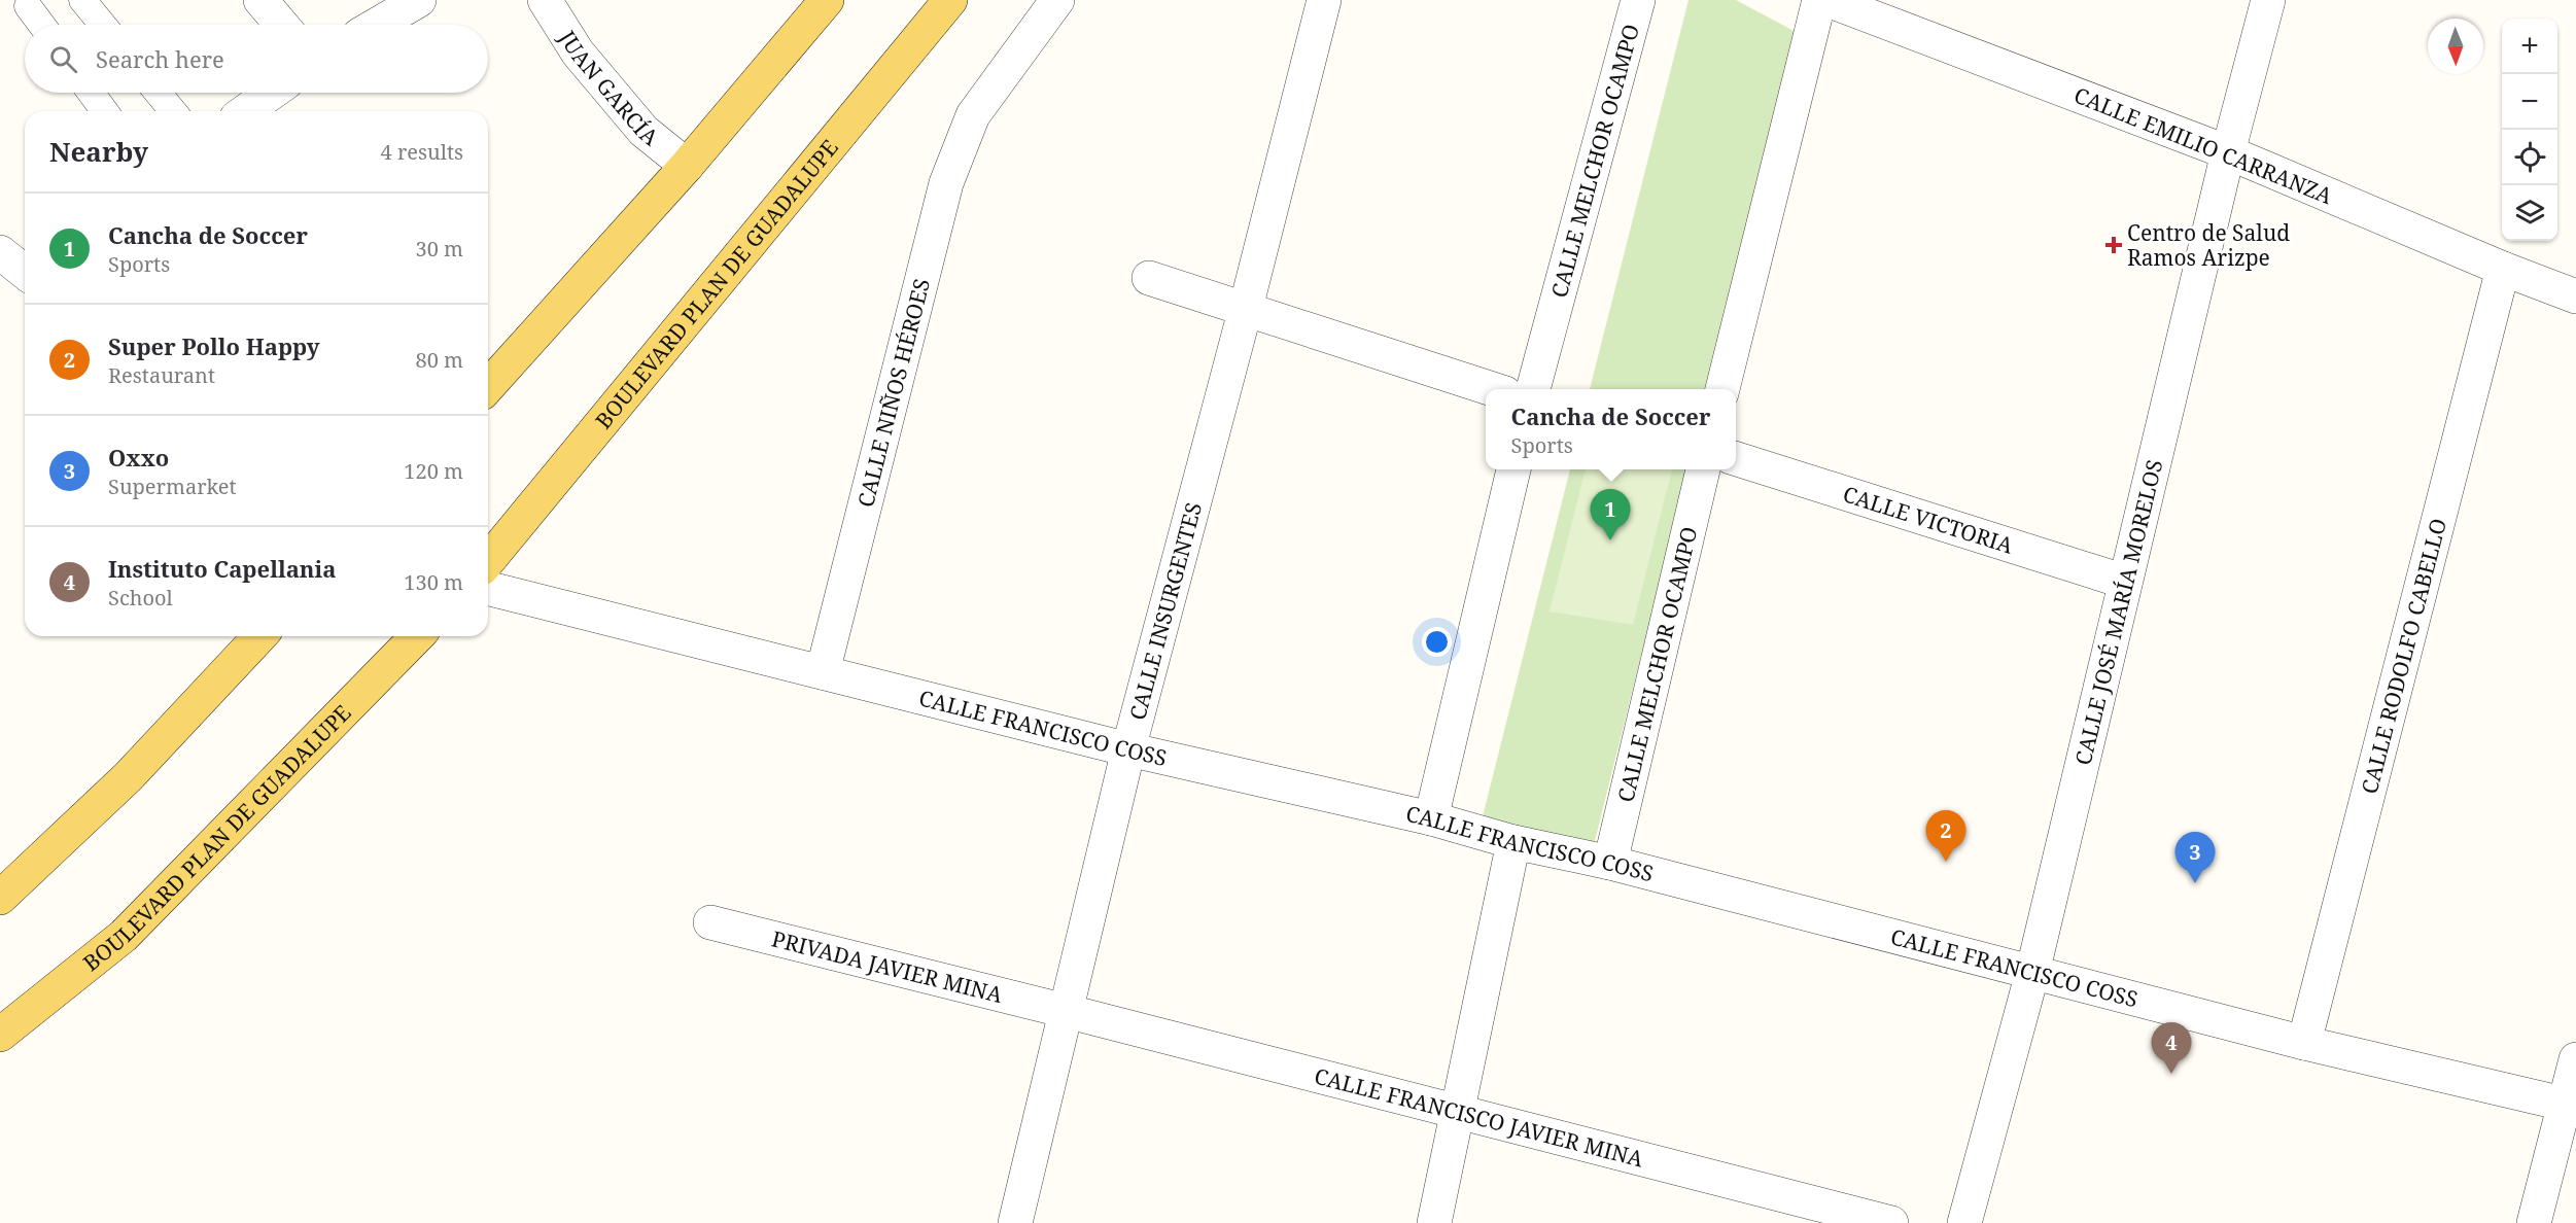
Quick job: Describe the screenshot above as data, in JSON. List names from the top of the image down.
{
  "streets": {
    "main road": ["BOULEVARD PLAN DE GUADALUPE"],
    "street": [
      "JUAN GARCÍA",
      "CALLE EMILIO CARRANZA",
      "CALLE MELCHOR OCAMPO",
      "CALLE NIÑOS HÉROES",
      "CALLE VICTORIA",
      "CALLE INSURGENTES",
      "CALLE JOSÉ MARÍA MORELOS",
      "CALLE RODOLFO CABELLO",
      "CALLE FRANCISCO COSS",
      "PRIVADA JAVIER MINA",
      "CALLE FRANCISCO JAVIER MINA"
    ]
  },
  "crossings": [
    ["CALLE EMILIO CARRANZA", "CALLE JOSÉ MARÍA MORELOS"],
    ["CALLE EMILIO CARRANZA", "CALLE RODOLFO CABELLO"],
    ["CALLE MELCHOR OCAMPO", "CALLE FRANCISCO COSS"],
    ["CALLE NIÑOS HÉROES", "CALLE FRANCISCO COSS"],
    ["CALLE VICTORIA", "CALLE JOSÉ MARÍA MORELOS"],
    ["CALLE INSURGENTES", "CALLE FRANCISCO COSS"],
    ["CALLE INSURGENTES", "PRIVADA JAVIER MINA"],
    ["CALLE INSURGENTES", "CALLE FRANCISCO JAVIER MINA"],
    ["CALLE JOSÉ MARÍA MORELOS", "CALLE FRANCISCO COSS"],
    ["CALLE RODOLFO CABELLO", "CALLE FRANCISCO COSS"],
    ["PRIVADA JAVIER MINA", "CALLE FRANCISCO JAVIER MINA"]
  ],
  "places": {
    "health": ["Centro de Salud Ramos Arizpe"]
  },
  "north": "bottom",
  "page": {
    "map_buttons": ["+", "−"],
    "search": "Search here",
    "heading": ["Nearby", "4 results"],
    "list": [
      {
        "mark": "1",
        "name": "Cancha de Soccer",
        "note": "Sports",
        "value": "30 m"
      },
      {
        "mark": "2",
        "name": "Super Pollo Happy",
        "note": "Restaurant",
        "value": "80 m"
      },
      {
        "mark": "3",
        "name": "Oxxo",
        "note": "Supermarket",
        "value": "120 m"
      },
      {
        "mark": "4",
        "name": "Instituto Capellania",
        "note": "School",
        "value": "130 m"
      }
    ],
    "popup": ["Cancha de Soccer", "Sports"],
    "pins": [
      "1",
      "2",
      "3",
      "4"
    ]
  }
}
